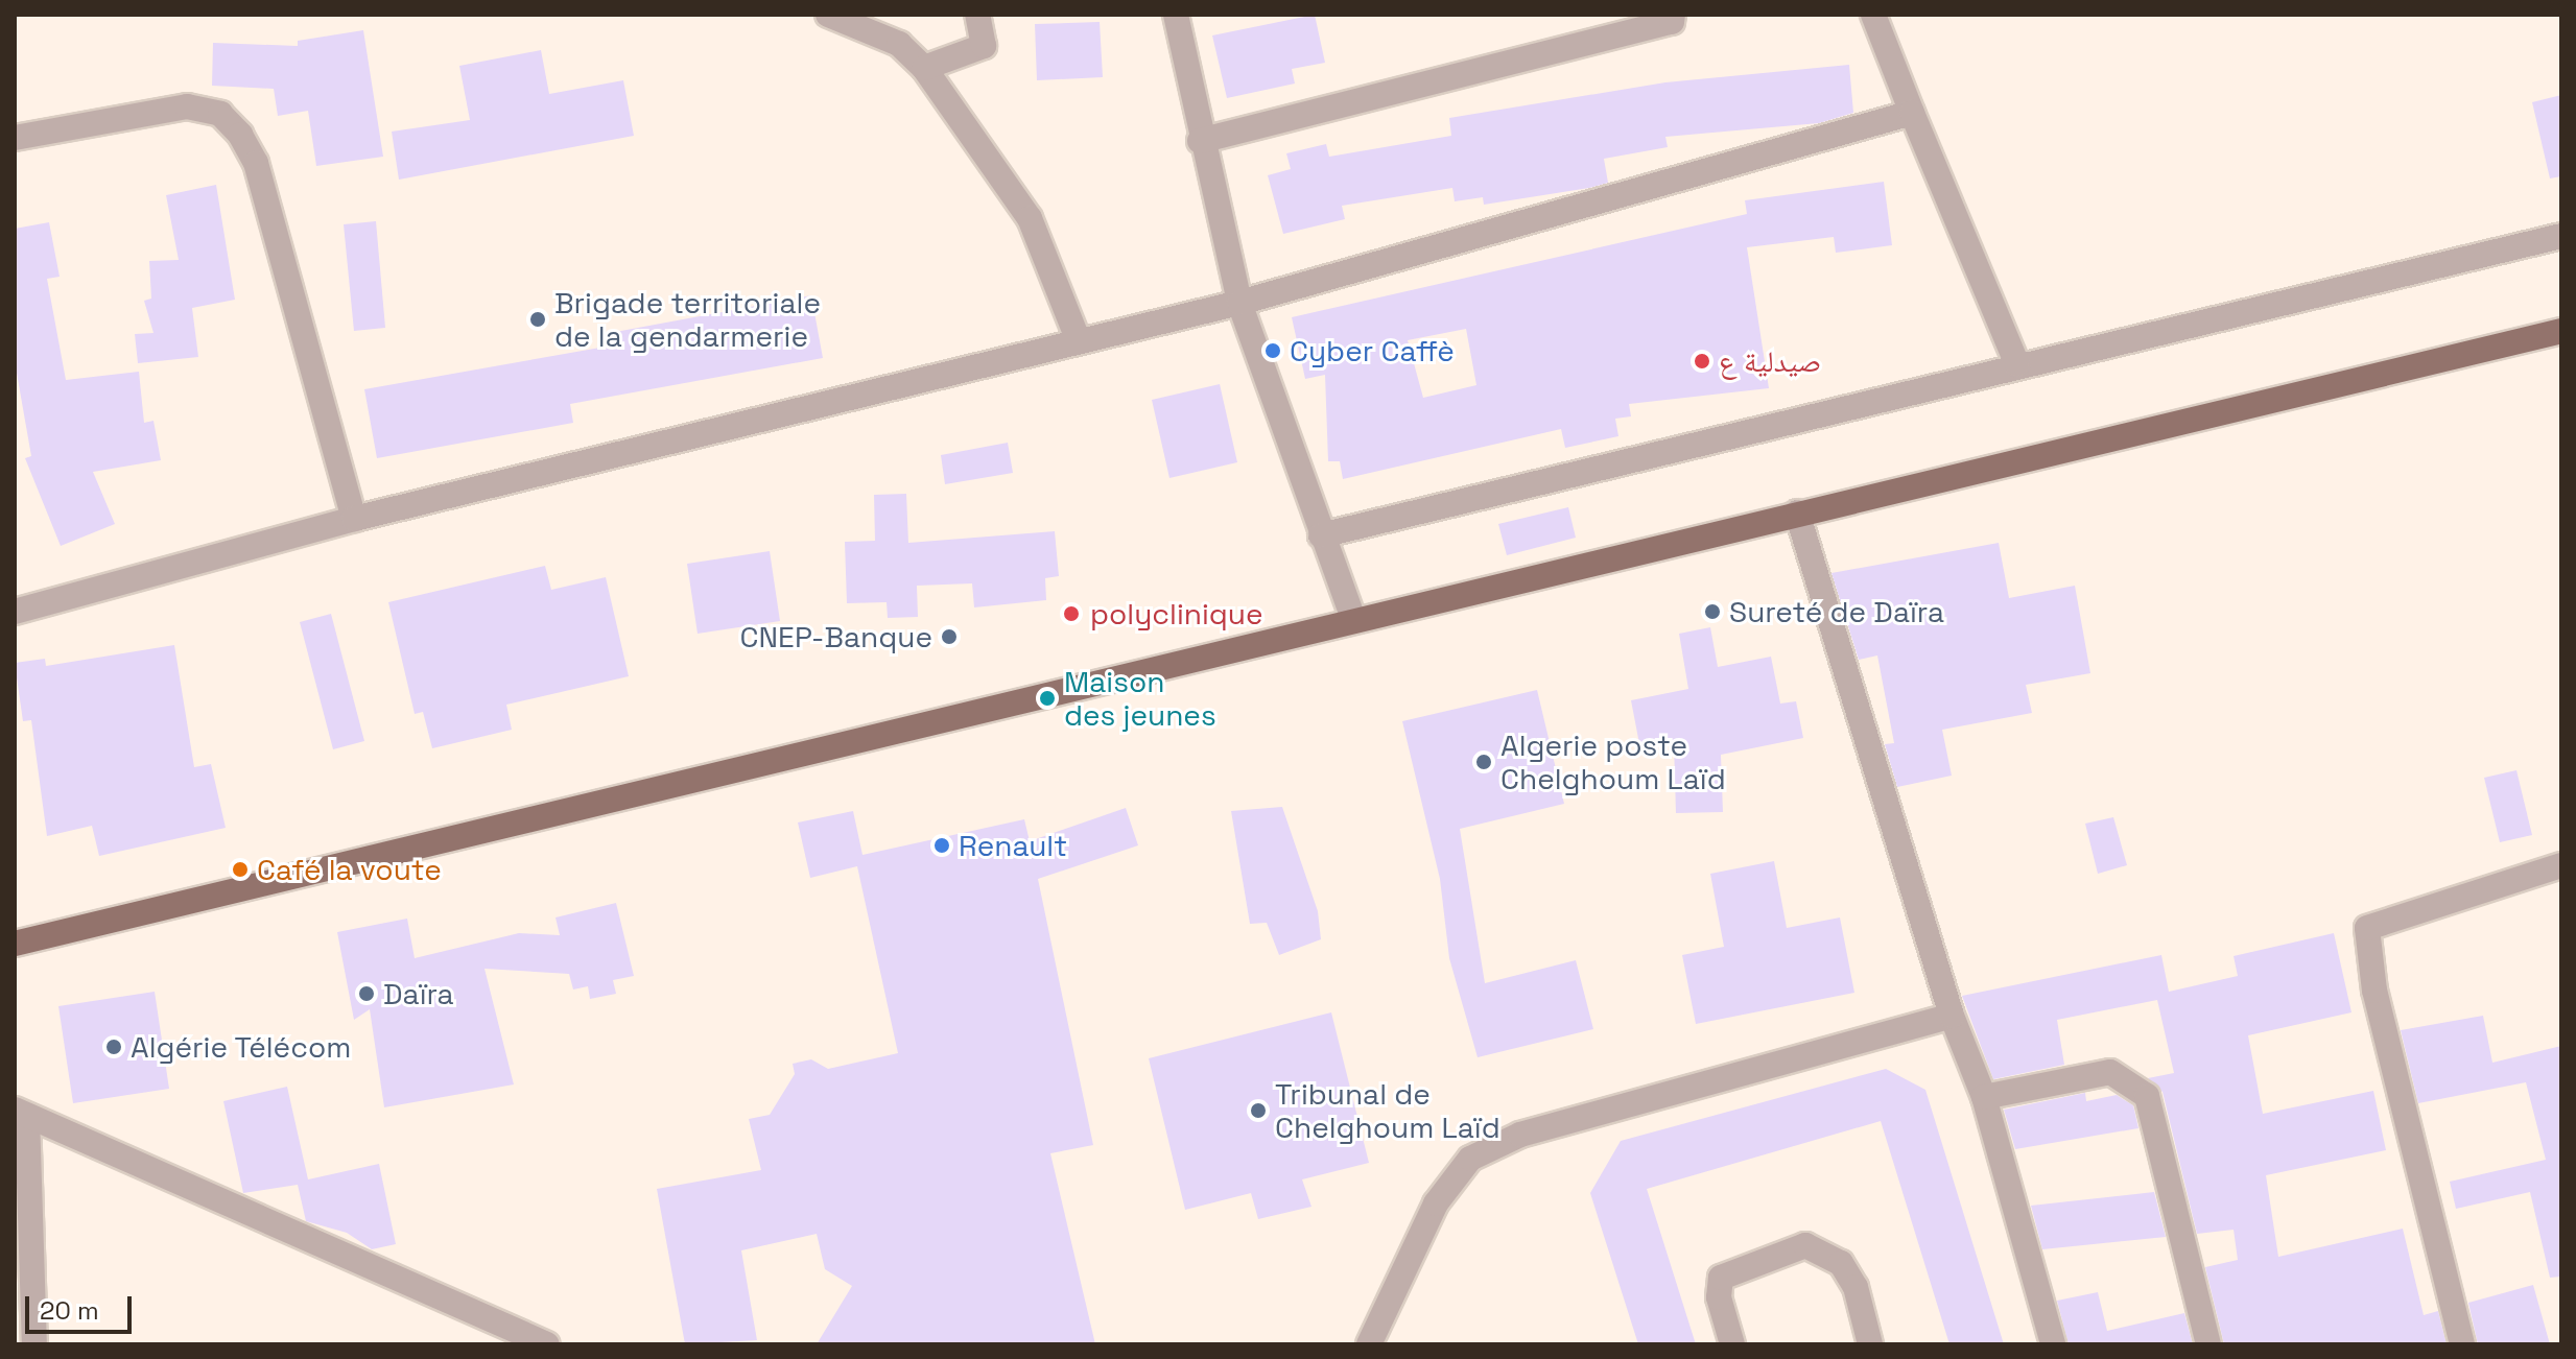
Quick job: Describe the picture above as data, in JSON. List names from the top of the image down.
{
  "places": [
    "Brigade territoriale de la gendarmerie",
    "Cyber Caffè",
    "صيدلية ع",
    "Sureté de Daïra",
    "polyclinique",
    "CNEP-Banque",
    "Maison des jeunes",
    "Algerie poste Chelghoum Laïd",
    "Renault",
    "Café la voute",
    "Daïra",
    "Algérie Télécom",
    "Tribunal de Chelghoum Laïd"
  ],
  "scale_bar": "20 m"
}
